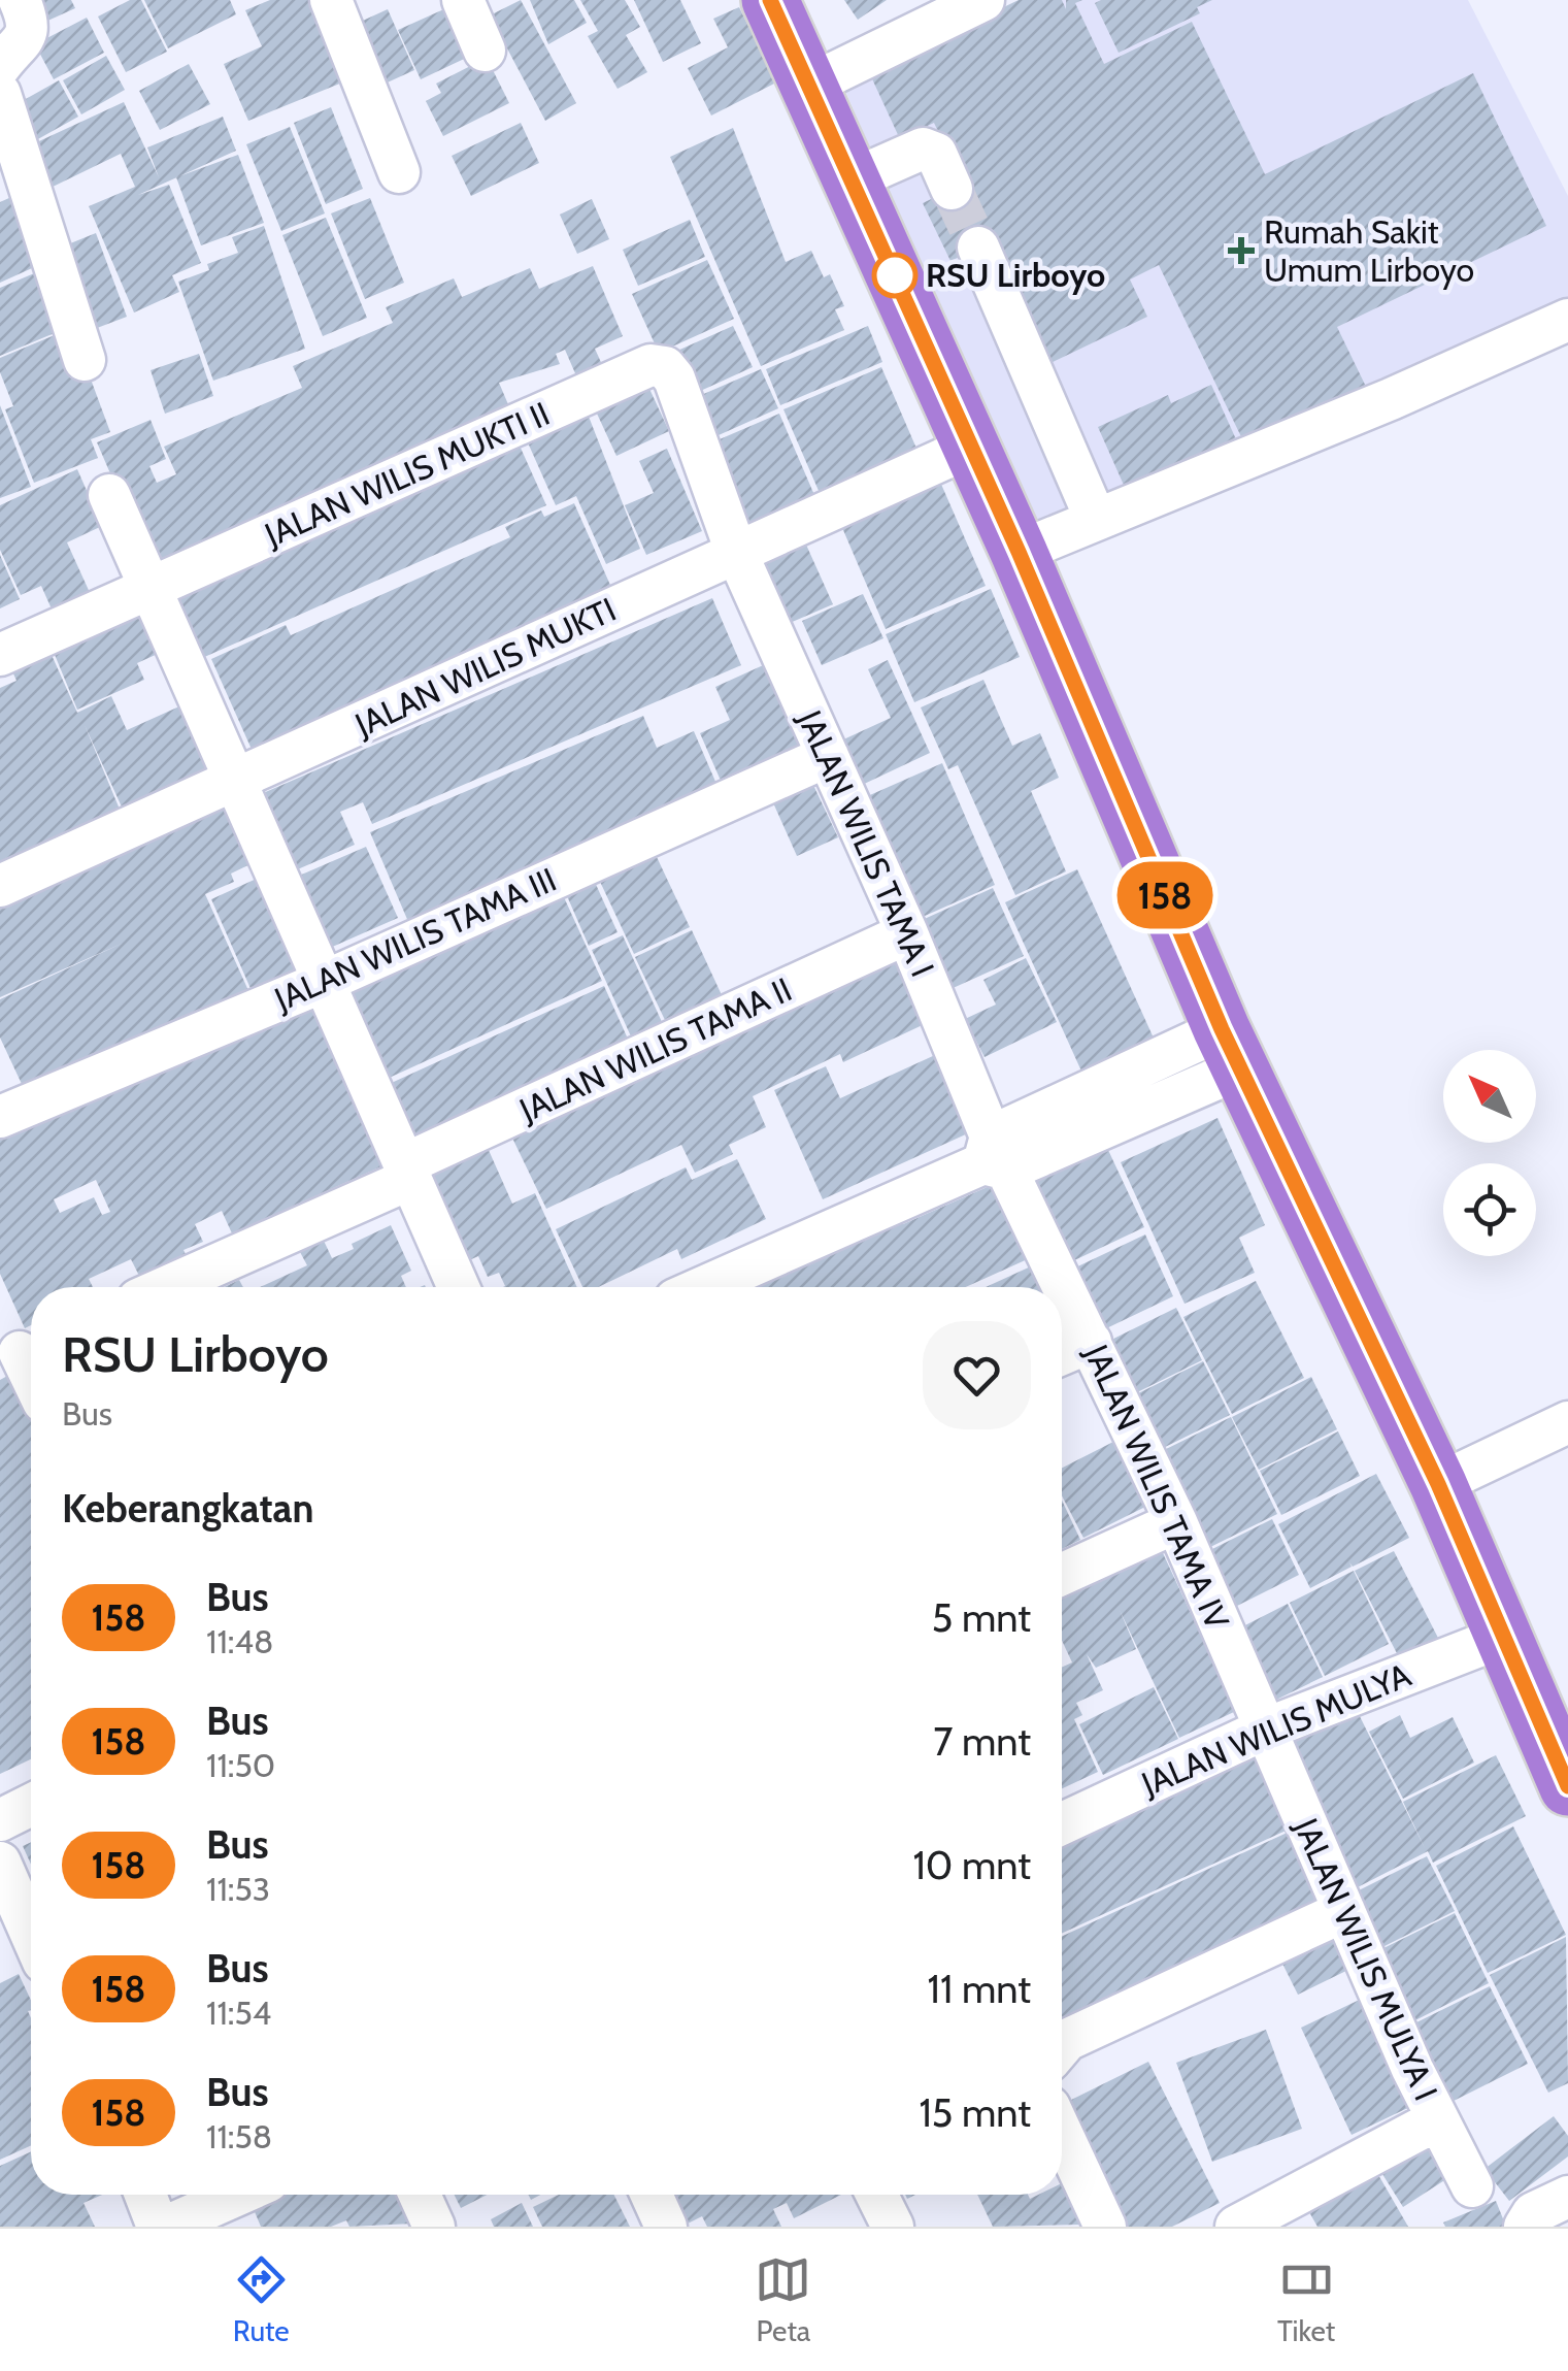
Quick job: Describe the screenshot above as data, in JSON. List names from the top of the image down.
{
  "streets": {
    "street": [
      "JALAN WILIS MUKTI II",
      "JALAN WILIS MUKTI",
      "JALAN WILIS TAMA I",
      "JALAN WILIS TAMA III",
      "JALAN WILIS TAMA II",
      "JALAN WILIS TAMA IV",
      "JALAN WILIS MULYA",
      "JALAN WILIS MULYA I"
    ]
  },
  "crossings": [
    ["JALAN WILIS MUKTI II", "JALAN WILIS TAMA I"],
    ["JALAN WILIS MUKTI", "JALAN WILIS TAMA I"],
    ["JALAN WILIS TAMA I", "JALAN WILIS TAMA III"],
    ["JALAN WILIS TAMA I", "JALAN WILIS TAMA II"],
    ["JALAN WILIS TAMA I", "JALAN WILIS TAMA IV"],
    ["JALAN WILIS TAMA IV", "JALAN WILIS MULYA"],
    ["JALAN WILIS TAMA IV", "JALAN WILIS MULYA I"],
    ["JALAN WILIS MULYA", "JALAN WILIS MULYA I"]
  ],
  "places": {
    "health": ["Rumah Sakit Umum Lirboyo"],
    "other": ["RSU Lirboyo"]
  },
  "lines": ["bus line 158"],
  "north": "top left",
  "page": {
    "on_map": "158",
    "heading": [
      ["RSU Lirboyo", "Bus"],
      "Keberangkatan"
    ],
    "list": [
      {
        "mark": "158",
        "name": "Bus",
        "note": "11:48",
        "value": "5 mnt"
      },
      {
        "mark": "158",
        "name": "Bus",
        "note": "11:50",
        "value": "7 mnt"
      },
      {
        "mark": "158",
        "name": "Bus",
        "note": "11:53",
        "value": "10 mnt"
      },
      {
        "mark": "158",
        "name": "Bus",
        "note": "11:54",
        "value": "11 mnt"
      },
      {
        "mark": "158",
        "name": "Bus",
        "note": "11:58",
        "value": "15 mnt"
      }
    ],
    "tabs": ["Rute", "Peta", "Tiket"]
  }
}
